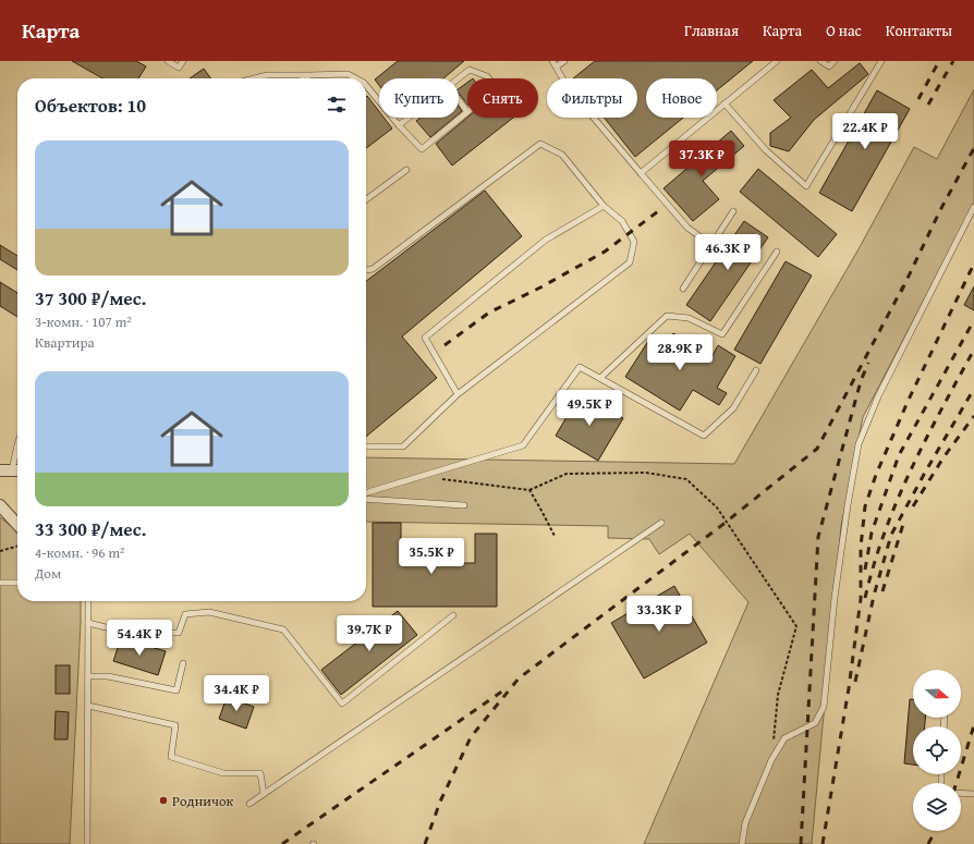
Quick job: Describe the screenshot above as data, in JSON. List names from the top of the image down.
{
  "places": ["Родничок"],
  "north": "right",
  "page": {
    "header": "Карта",
    "nav": [
      "Главная",
      "Карта",
      "О нас",
      "Контакты"
    ],
    "chip": [
      "Купить",
      "Снять",
      "Фильтры",
      "Новое"
    ],
    "heading": "Объектов: 10",
    "price": [
      "22.4K ₽",
      "37.3K ₽",
      "46.3K ₽",
      "28.9K ₽",
      "49.5K ₽",
      "35.5K ₽",
      "33.3K ₽",
      "39.7K ₽",
      "54.4K ₽",
      "34.4K ₽"
    ],
    "list": [
      {
        "name": "37 300 ₽/мес.",
        "note": "3-комн. · 107 m² · Квартира"
      },
      {
        "name": "33 300 ₽/мес.",
        "note": "4-комн. · 96 m² · Дом"
      }
    ]
  }
}
